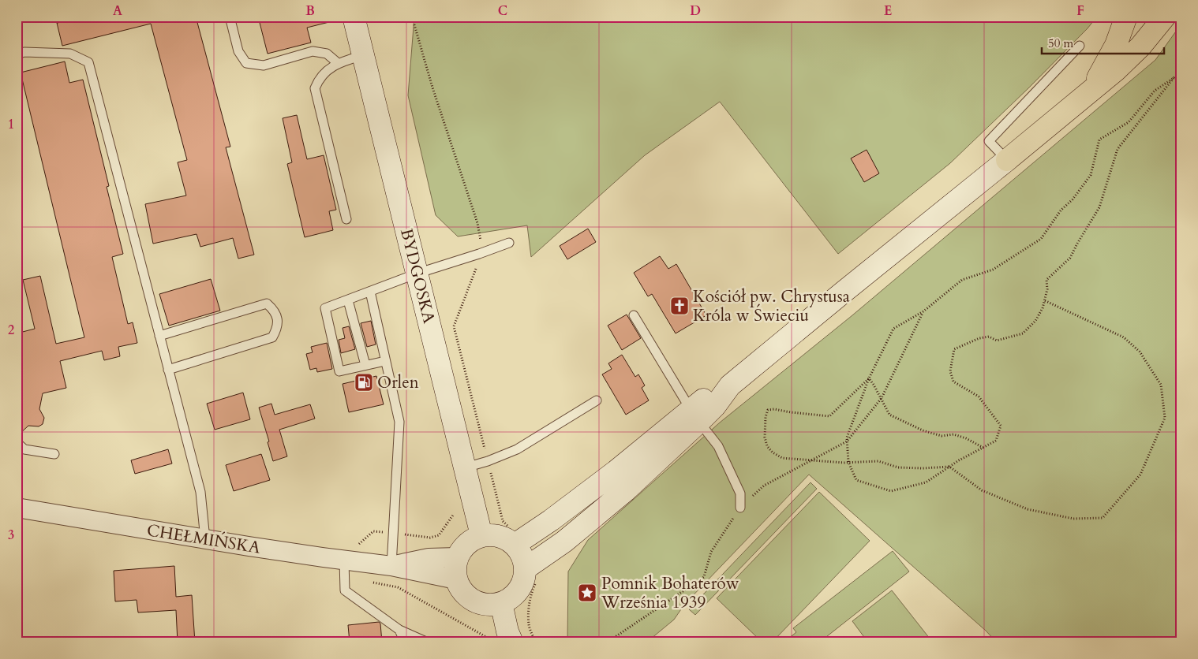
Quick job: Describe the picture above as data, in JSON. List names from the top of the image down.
{
  "streets": {
    "street": ["BYDGOSKA", "CHEŁMIŃSKA"]
  },
  "crossings": [
    ["BYDGOSKA", "CHEŁMIŃSKA"]
  ],
  "places": {
    "church": ["Kościół pw. Chrystusa Króla w Świeciu"],
    "fuel station": ["Orlen"],
    "place": ["Pomnik Bohaterów Września 1939"]
  },
  "scale_bar": "50 m",
  "grid": {
    "columns": [
      "A",
      "B",
      "C",
      "D",
      "E",
      "F"
    ],
    "rows": ["1", "2", "3"]
  }
}
